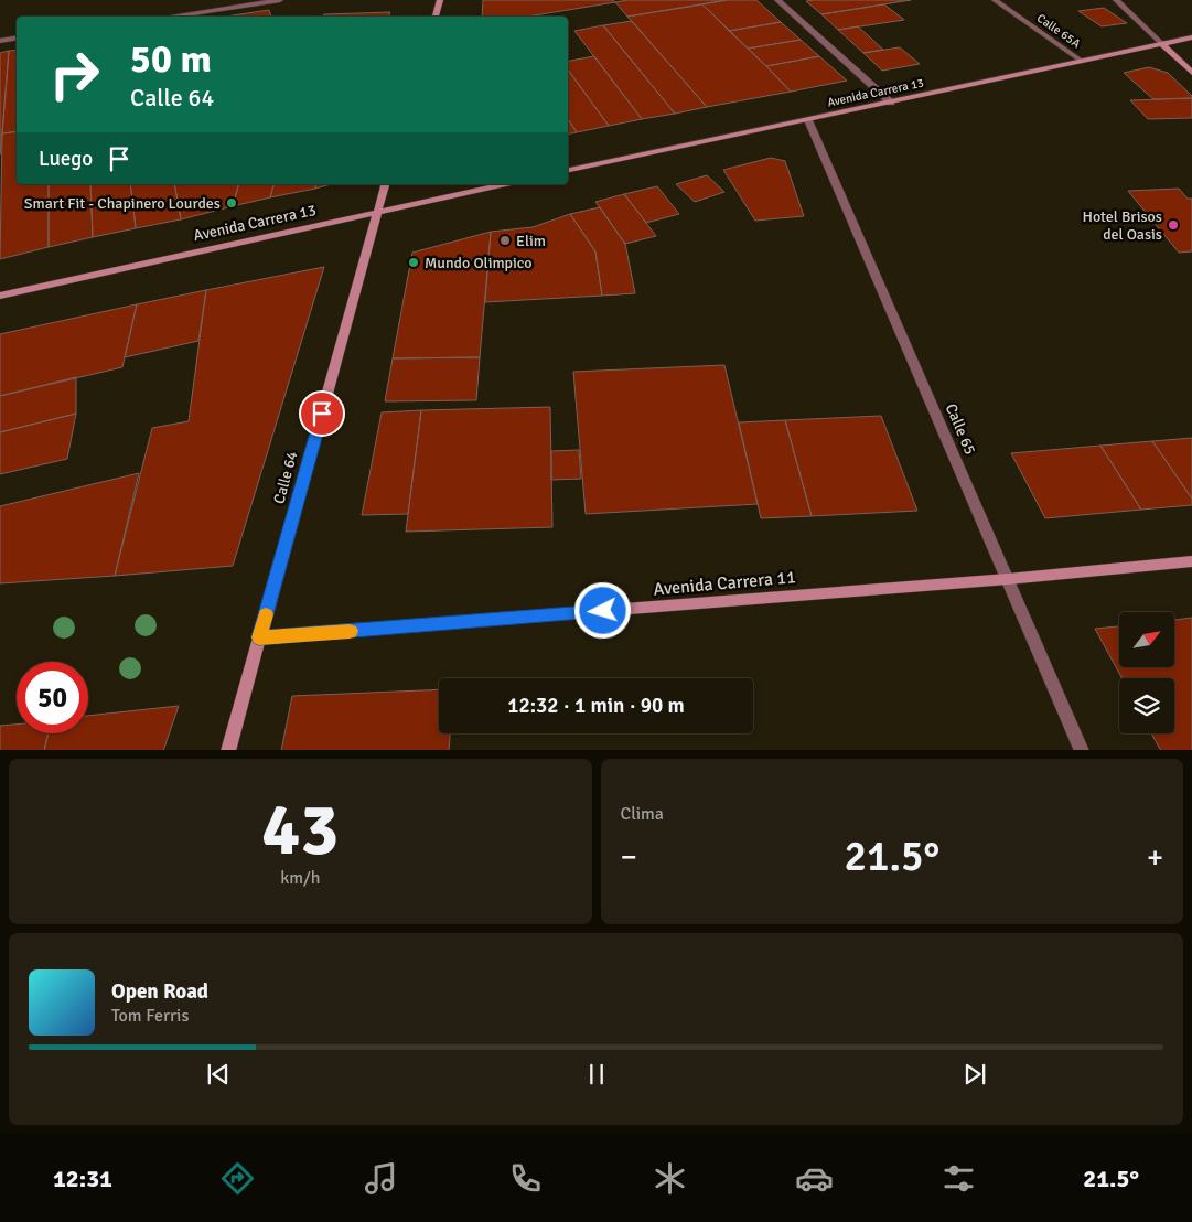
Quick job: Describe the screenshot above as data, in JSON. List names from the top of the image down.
{
  "streets": {
    "main road": ["Avenida Carrera 13", "Calle 64", "Avenida Carrera 11"],
    "street": ["Calle 65A", "Calle 65"]
  },
  "crossings": [
    ["Calle 65A", "Avenida Carrera 13"],
    ["Avenida Carrera 13", "Calle 65"],
    ["Avenida Carrera 13", "Calle 64"],
    ["Calle 65", "Avenida Carrera 11"],
    ["Calle 64", "Avenida Carrera 11"]
  ],
  "places": [
    "Smart Fit - Chapinero Lourdes",
    "Hotel Brisos del Oasis",
    "Elim",
    "Mundo Olimpico"
  ],
  "north": "top right",
  "page": {
    "turn": ["50 m", "Calle 64"],
    "then": "Luego",
    "limit": "50",
    "trip": "12:32 · 1 min · 90 m",
    "tile": [
      ["43", "km/h"],
      "Clima"
    ],
    "heat": ["−", "21.5°", "+"],
    "song": ["Open Road", "Tom Ferris"],
    "tabs": ["12:31", "21.5°"]
  }
}
